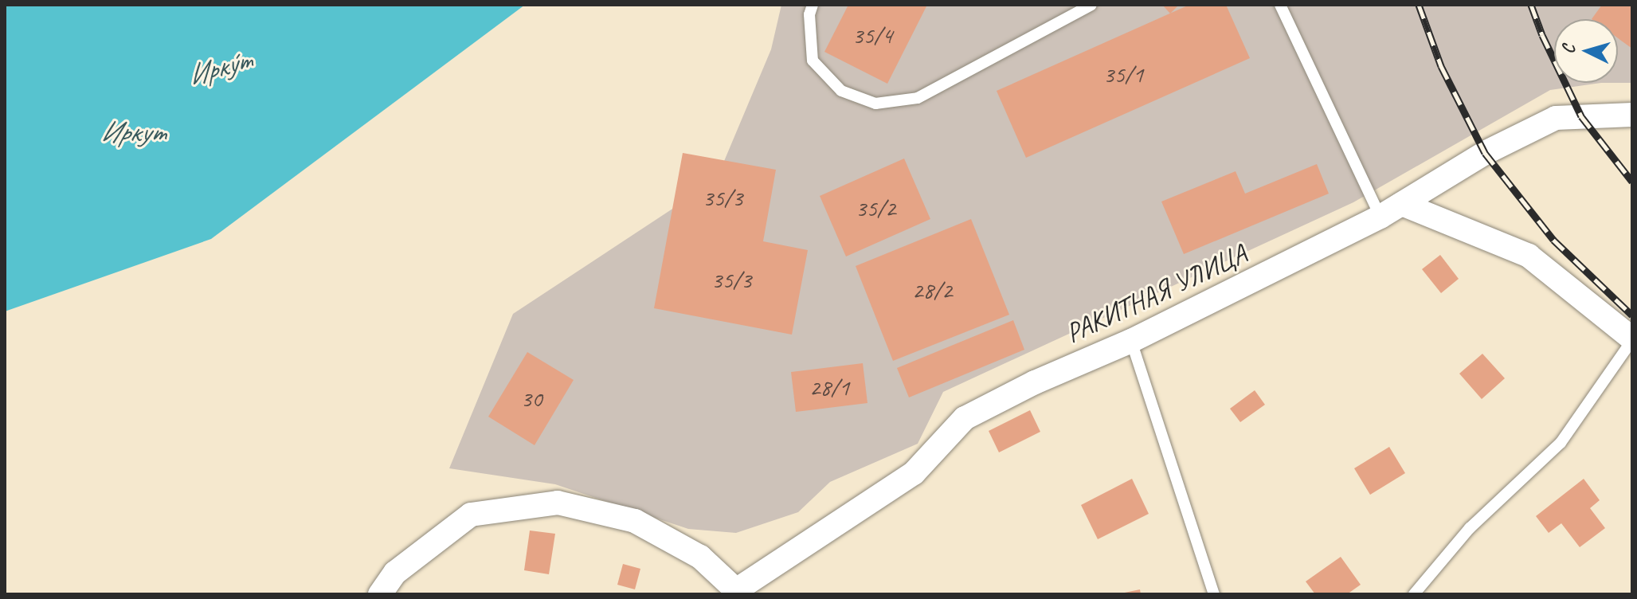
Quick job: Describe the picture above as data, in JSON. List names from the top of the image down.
{
  "streets": {
    "street": ["РАКИТНАЯ УЛИЦА"]
  },
  "water": ["Ирку́т", "Иркут"],
  "house_numbers": [
    "35/4",
    "35/1",
    "35/3",
    "35/2",
    "35/3",
    "28/2",
    "28/1",
    "30"
  ],
  "north": "left"
}
